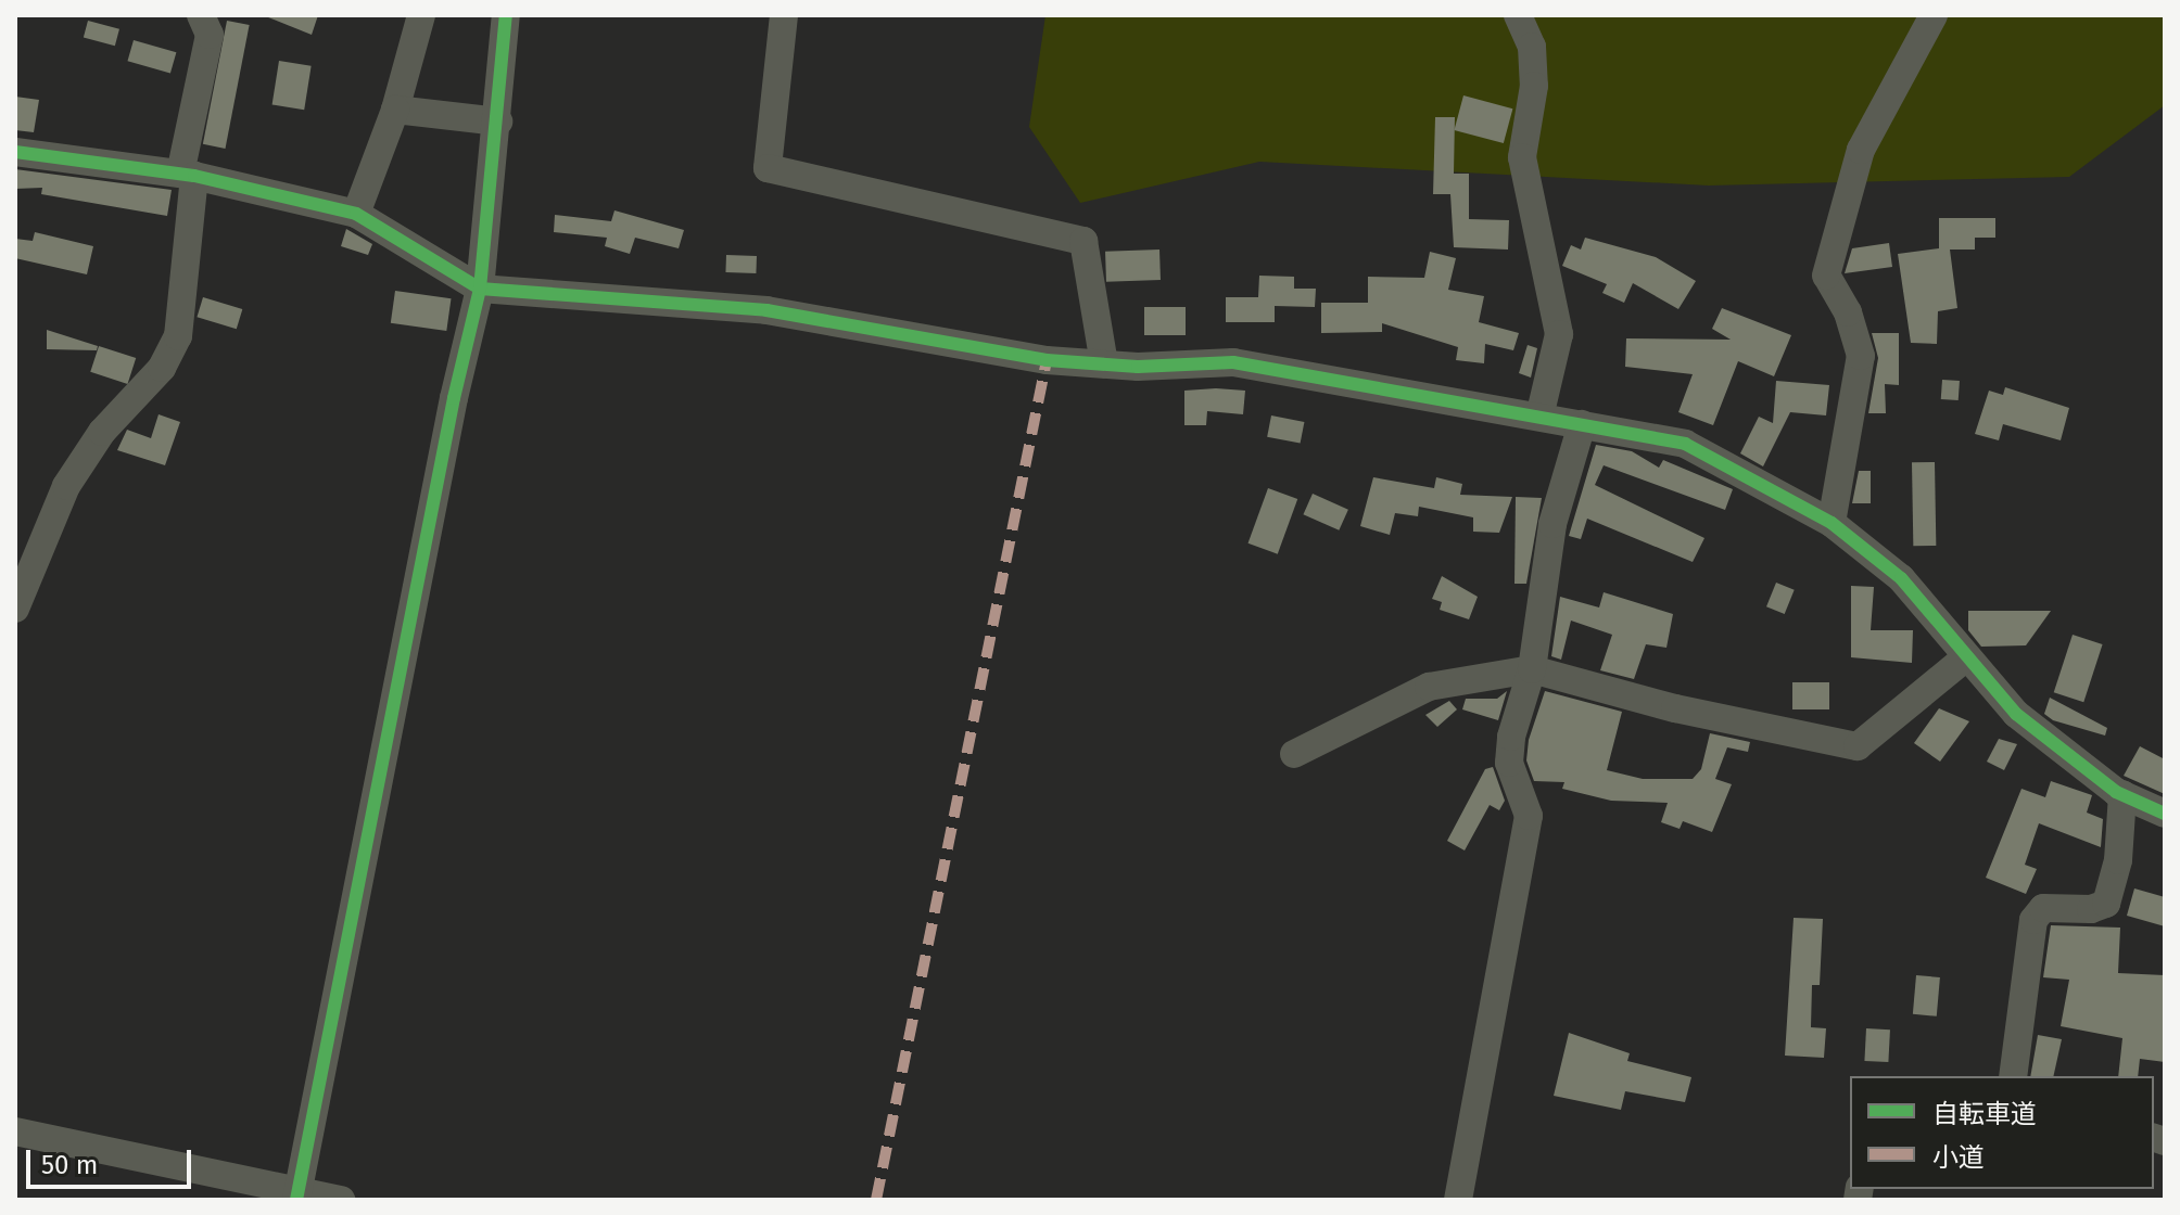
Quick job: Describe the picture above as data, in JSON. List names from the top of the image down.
{
  "legend": ["自転車道", "小道"],
  "scale_bar": "50 m"
}
